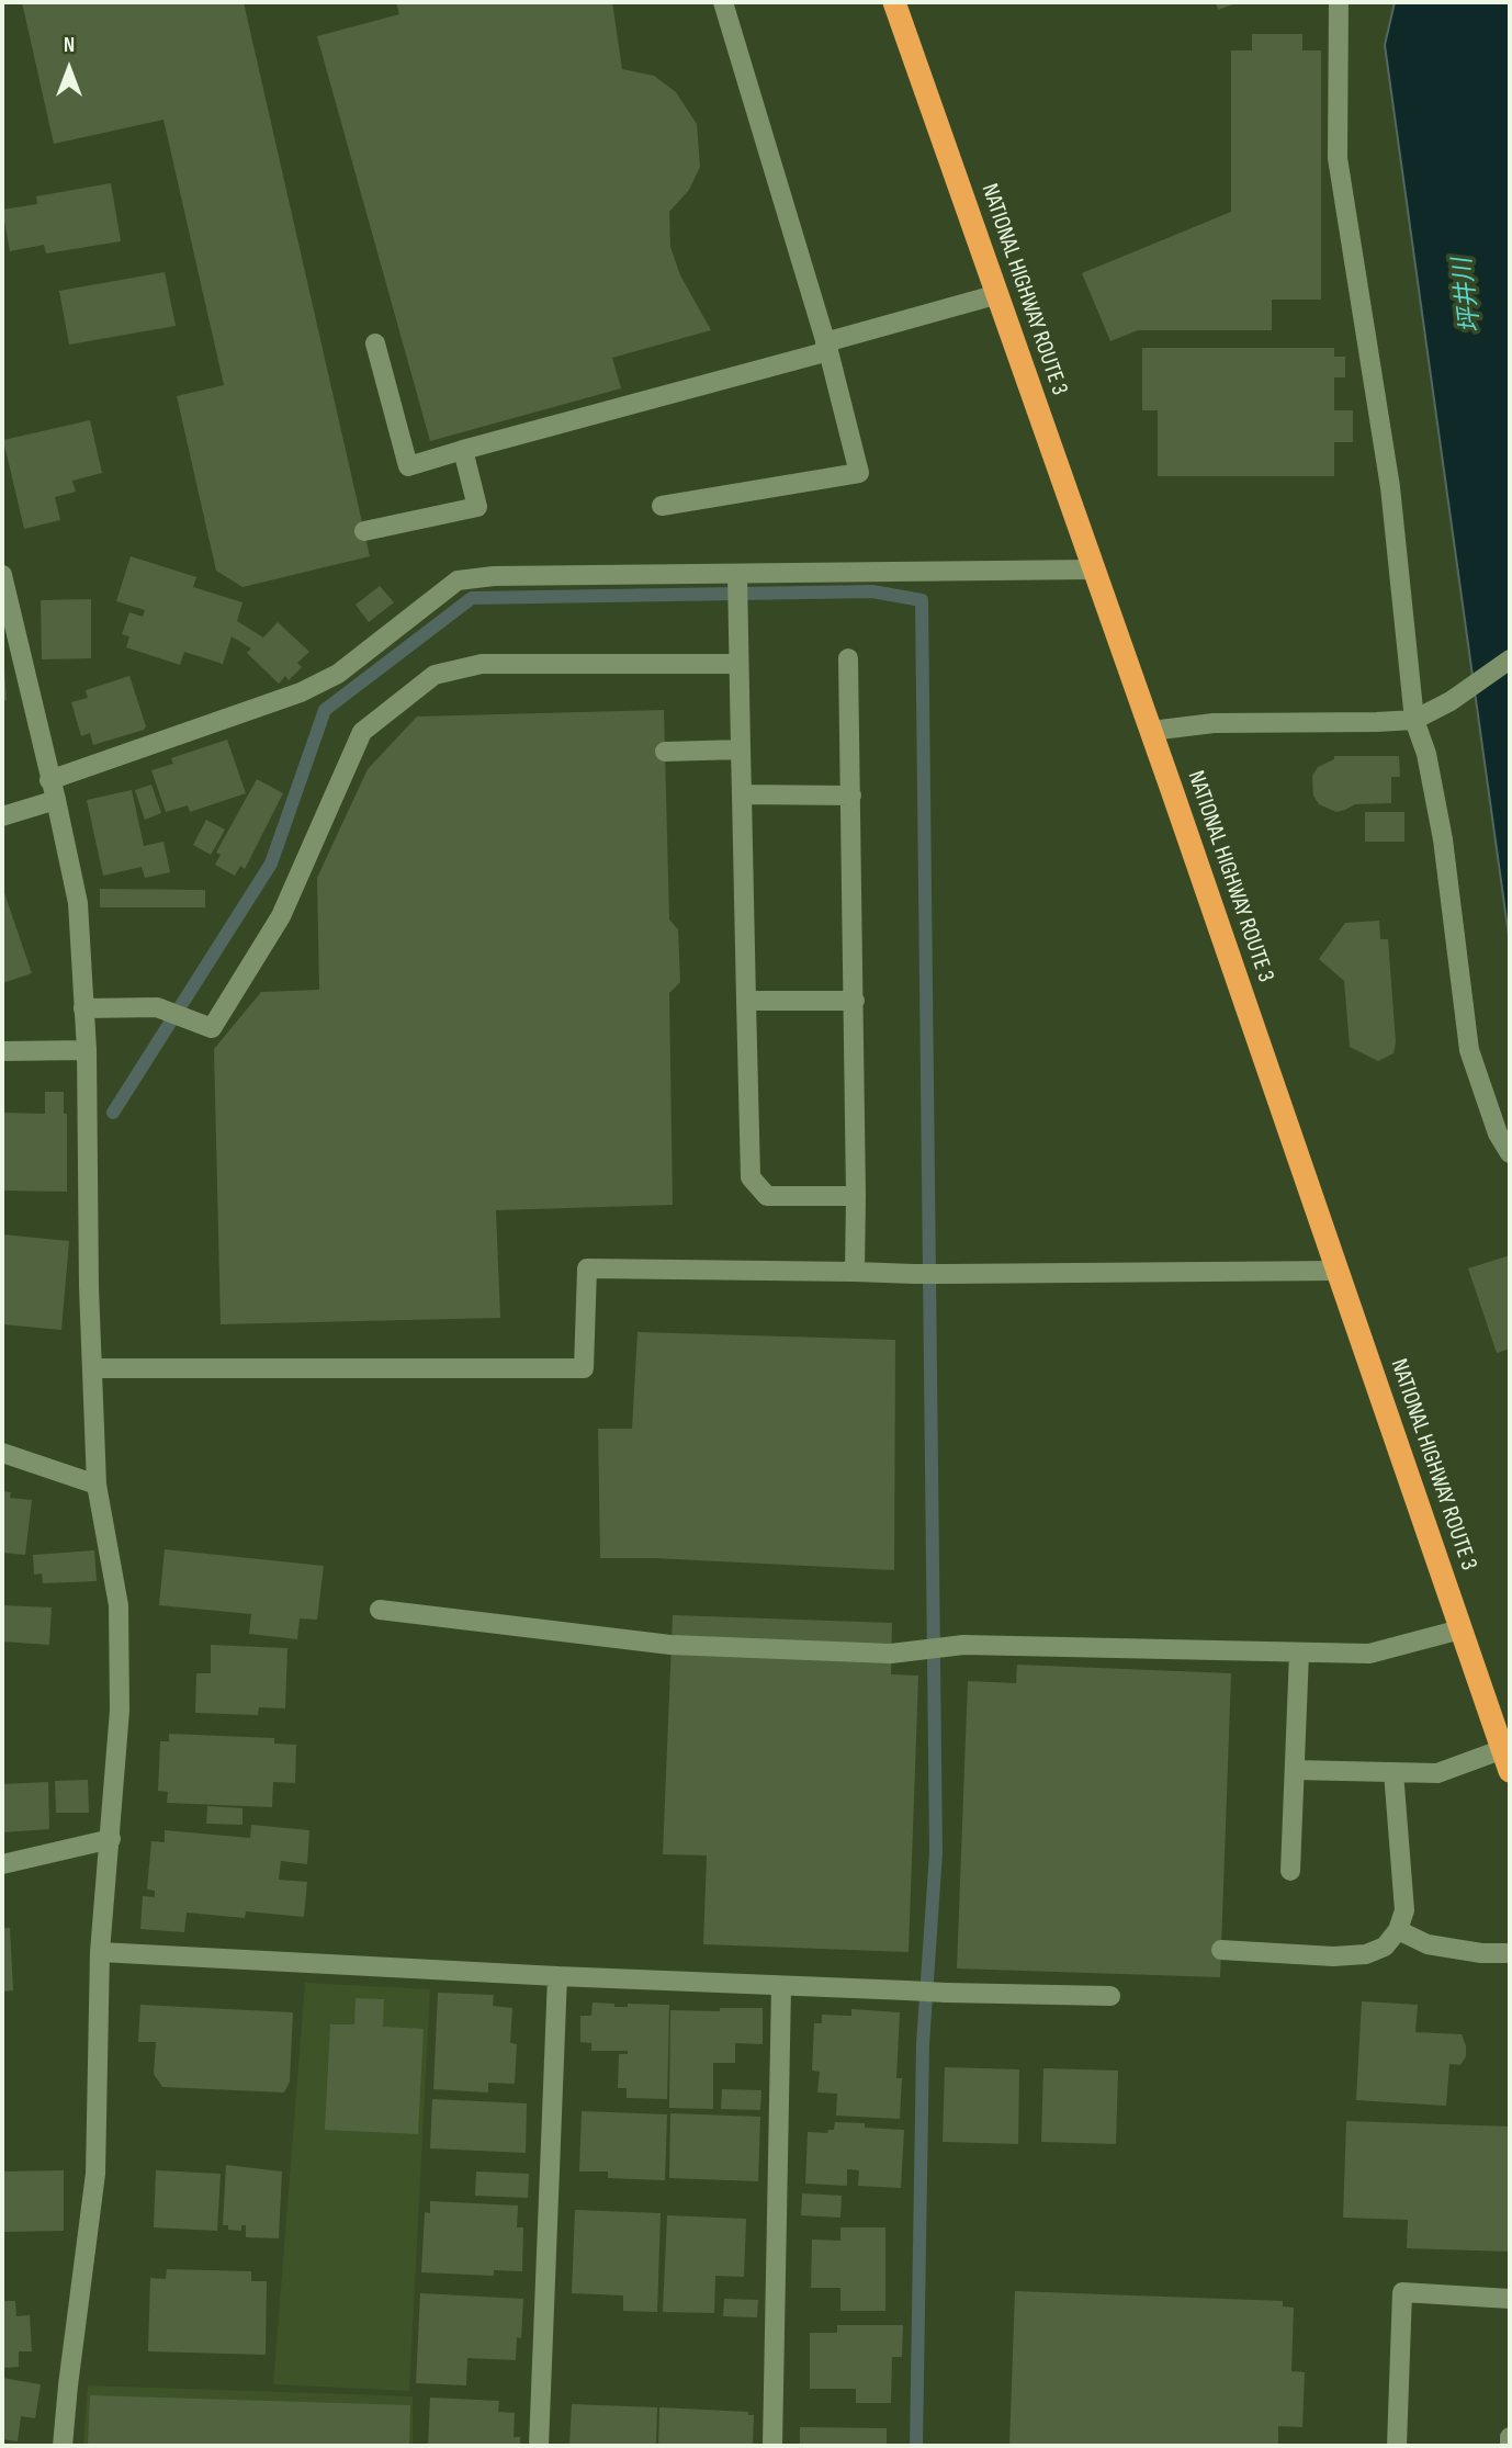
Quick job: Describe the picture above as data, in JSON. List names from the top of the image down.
{
  "streets": {
    "highway": ["NATIONAL HIGHWAY ROUTE 3"]
  },
  "water": ["坪井川"],
  "north": "top"
}
